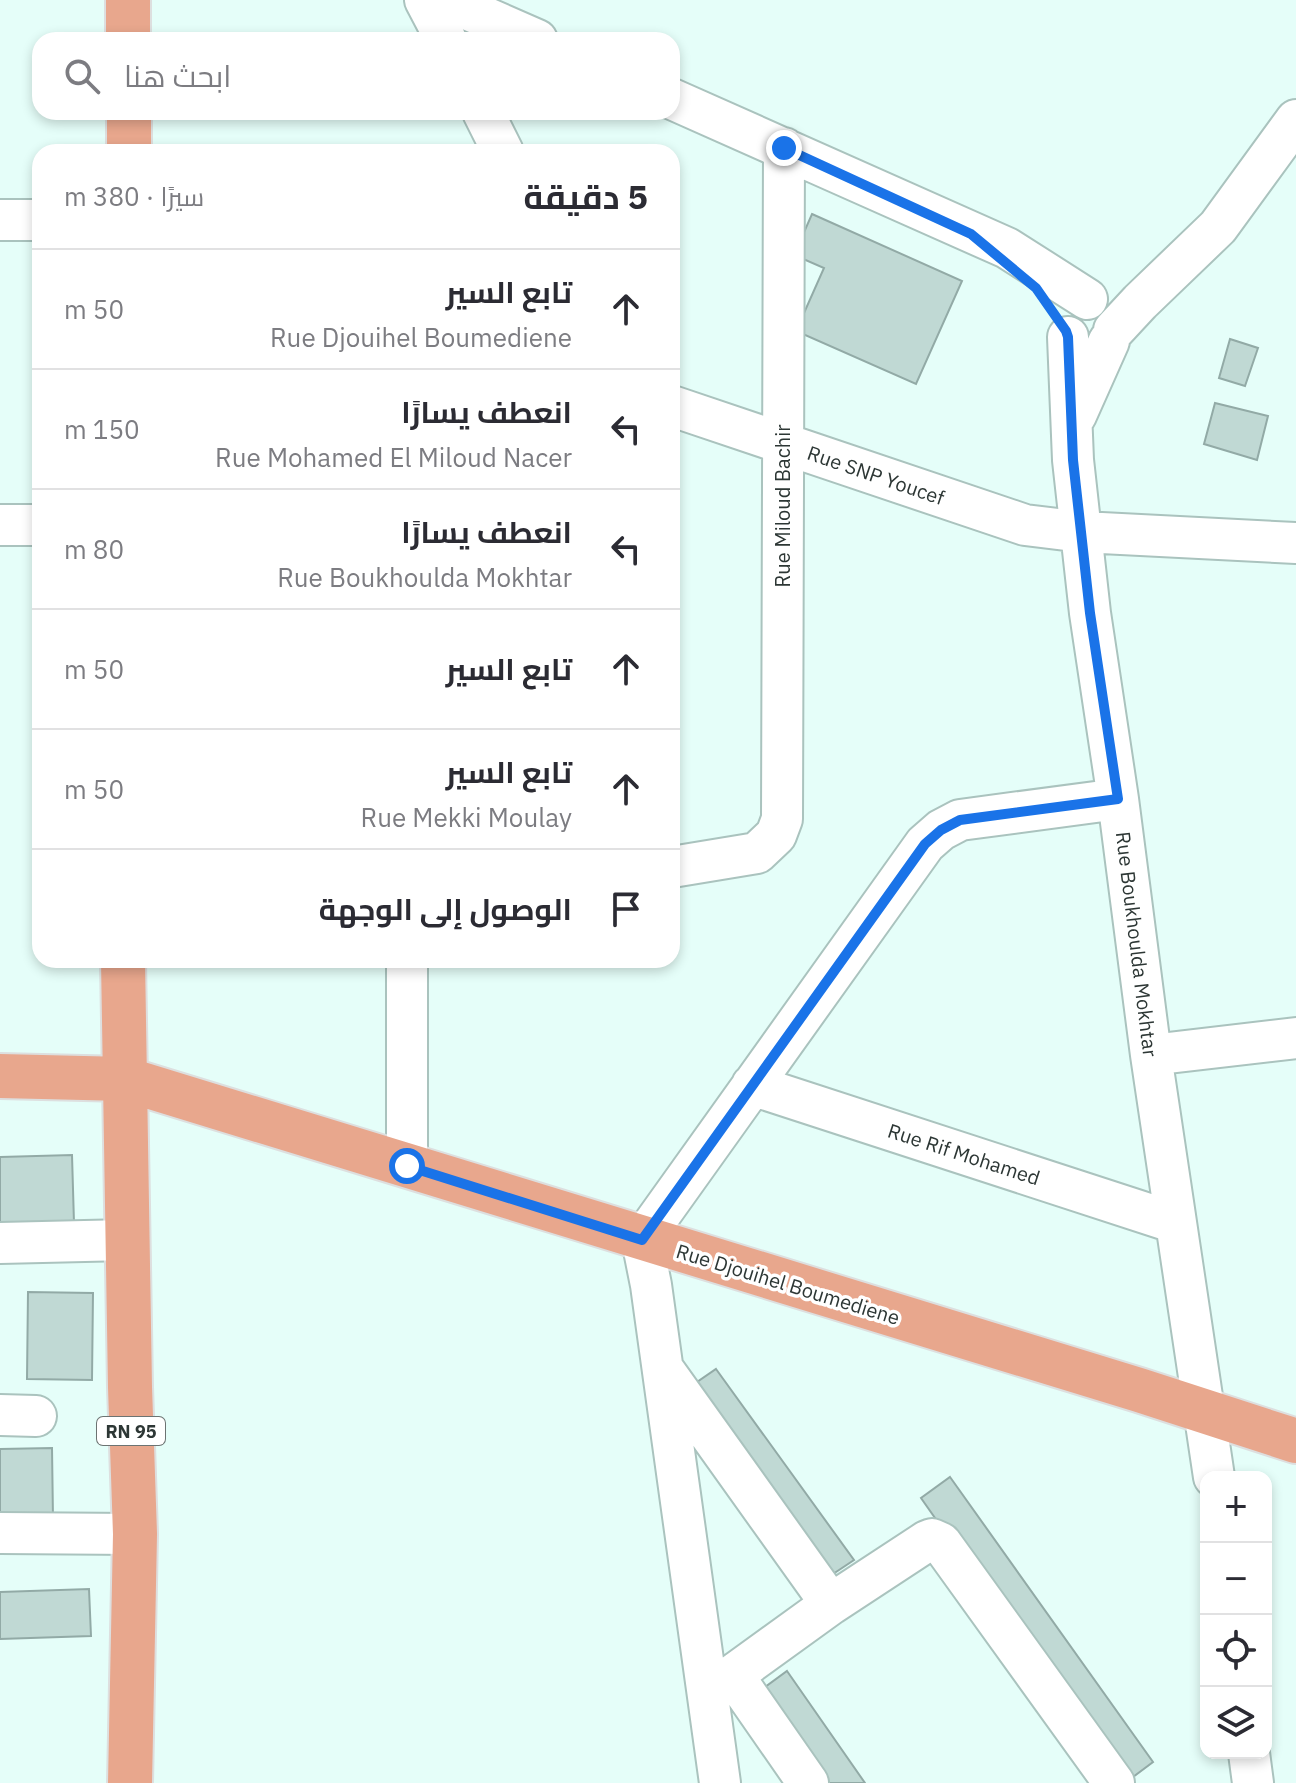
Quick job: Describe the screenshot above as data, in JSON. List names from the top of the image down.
{
  "streets": {
    "main road": ["Rue Djouihel Boumediene", "RN 95"],
    "street": [
      "Rue SNP Youcef",
      "Rue Miloud Bachir",
      "Rue Boukhoulda Mokhtar",
      "Rue Rif Mohamed"
    ]
  },
  "crossings": [
    ["Rue SNP Youcef", "Rue Miloud Bachir"],
    ["Rue SNP Youcef", "Rue Boukhoulda Mokhtar"],
    ["Rue Boukhoulda Mokhtar", "Rue Rif Mohamed"],
    ["Rue Boukhoulda Mokhtar", "Rue Djouihel Boumediene"],
    ["Rue Djouihel Boumediene", "RN 95"]
  ],
  "page": {
    "search": "ابحث هنا",
    "heading": ["5 دقيقة", "سيرًا · 380 m"],
    "list": [
      ["تابع السير", "Rue Djouihel Boumediene", "50 m"],
      ["انعطف يسارًا", "Rue Mohamed El Miloud Nacer", "150 m"],
      ["انعطف يسارًا", "Rue Boukhoulda Mokhtar", "80 m"],
      ["تابع السير", "50 m"],
      ["تابع السير", "Rue Mekki Moulay", "50 m"],
      "الوصول إلى الوجهة"
    ],
    "map_buttons": ["+", "−"]
  }
}
